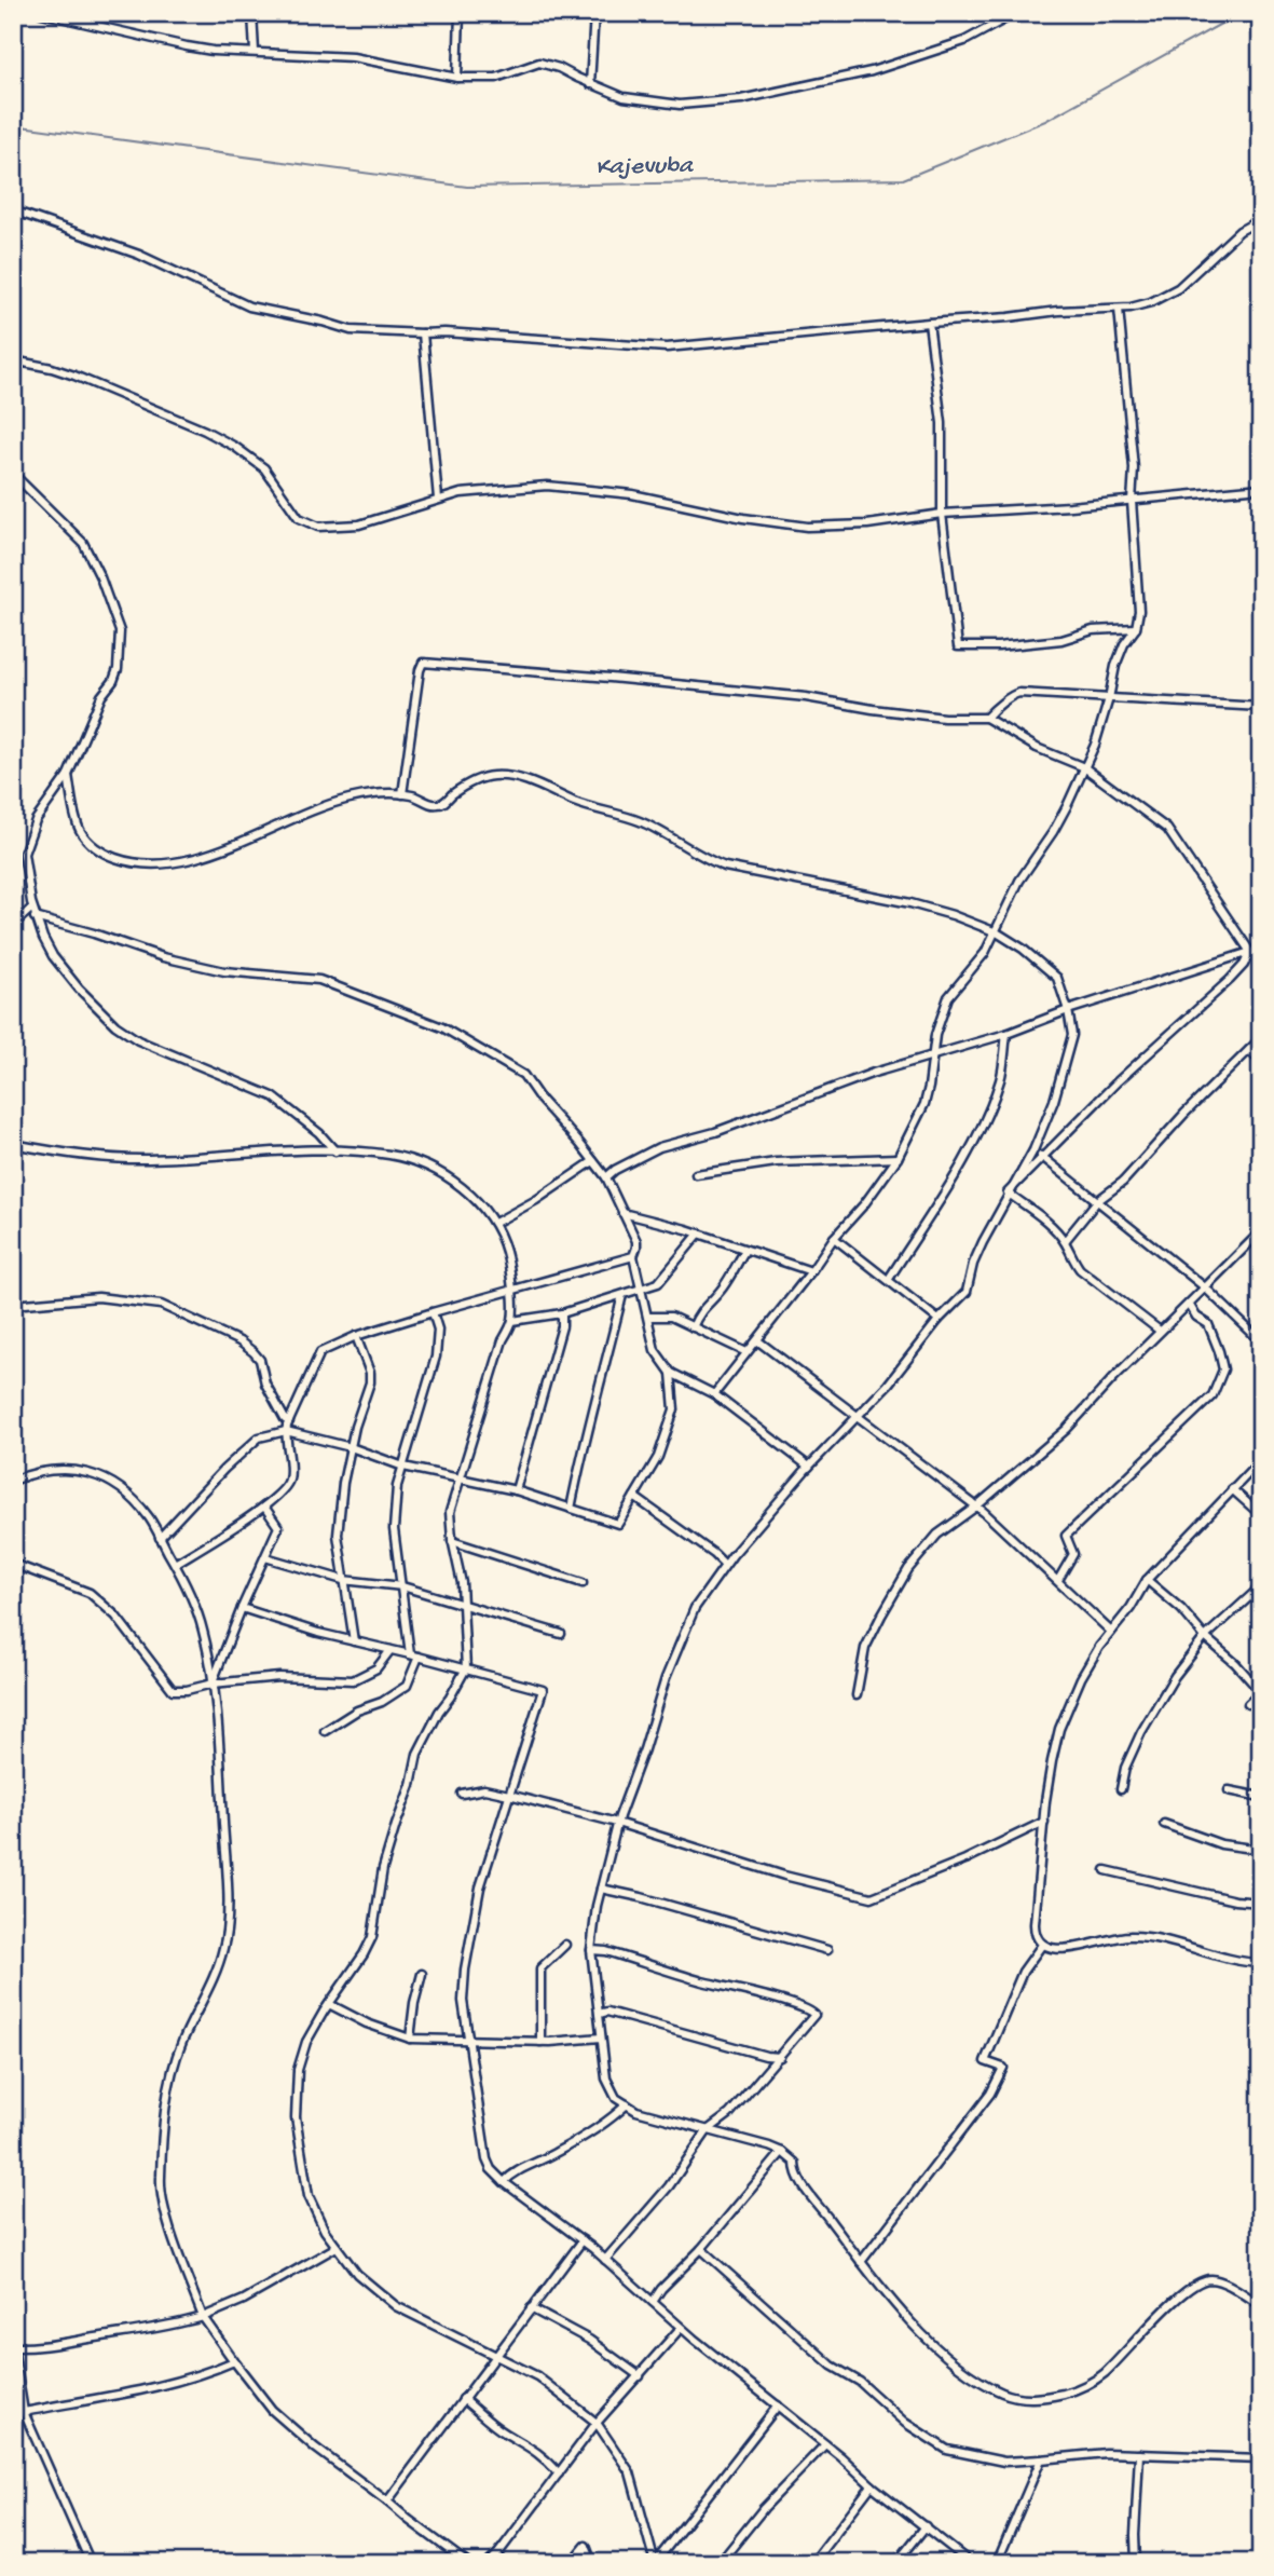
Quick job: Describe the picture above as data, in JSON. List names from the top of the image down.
{
  "water": ["Kajevuba"]
}
